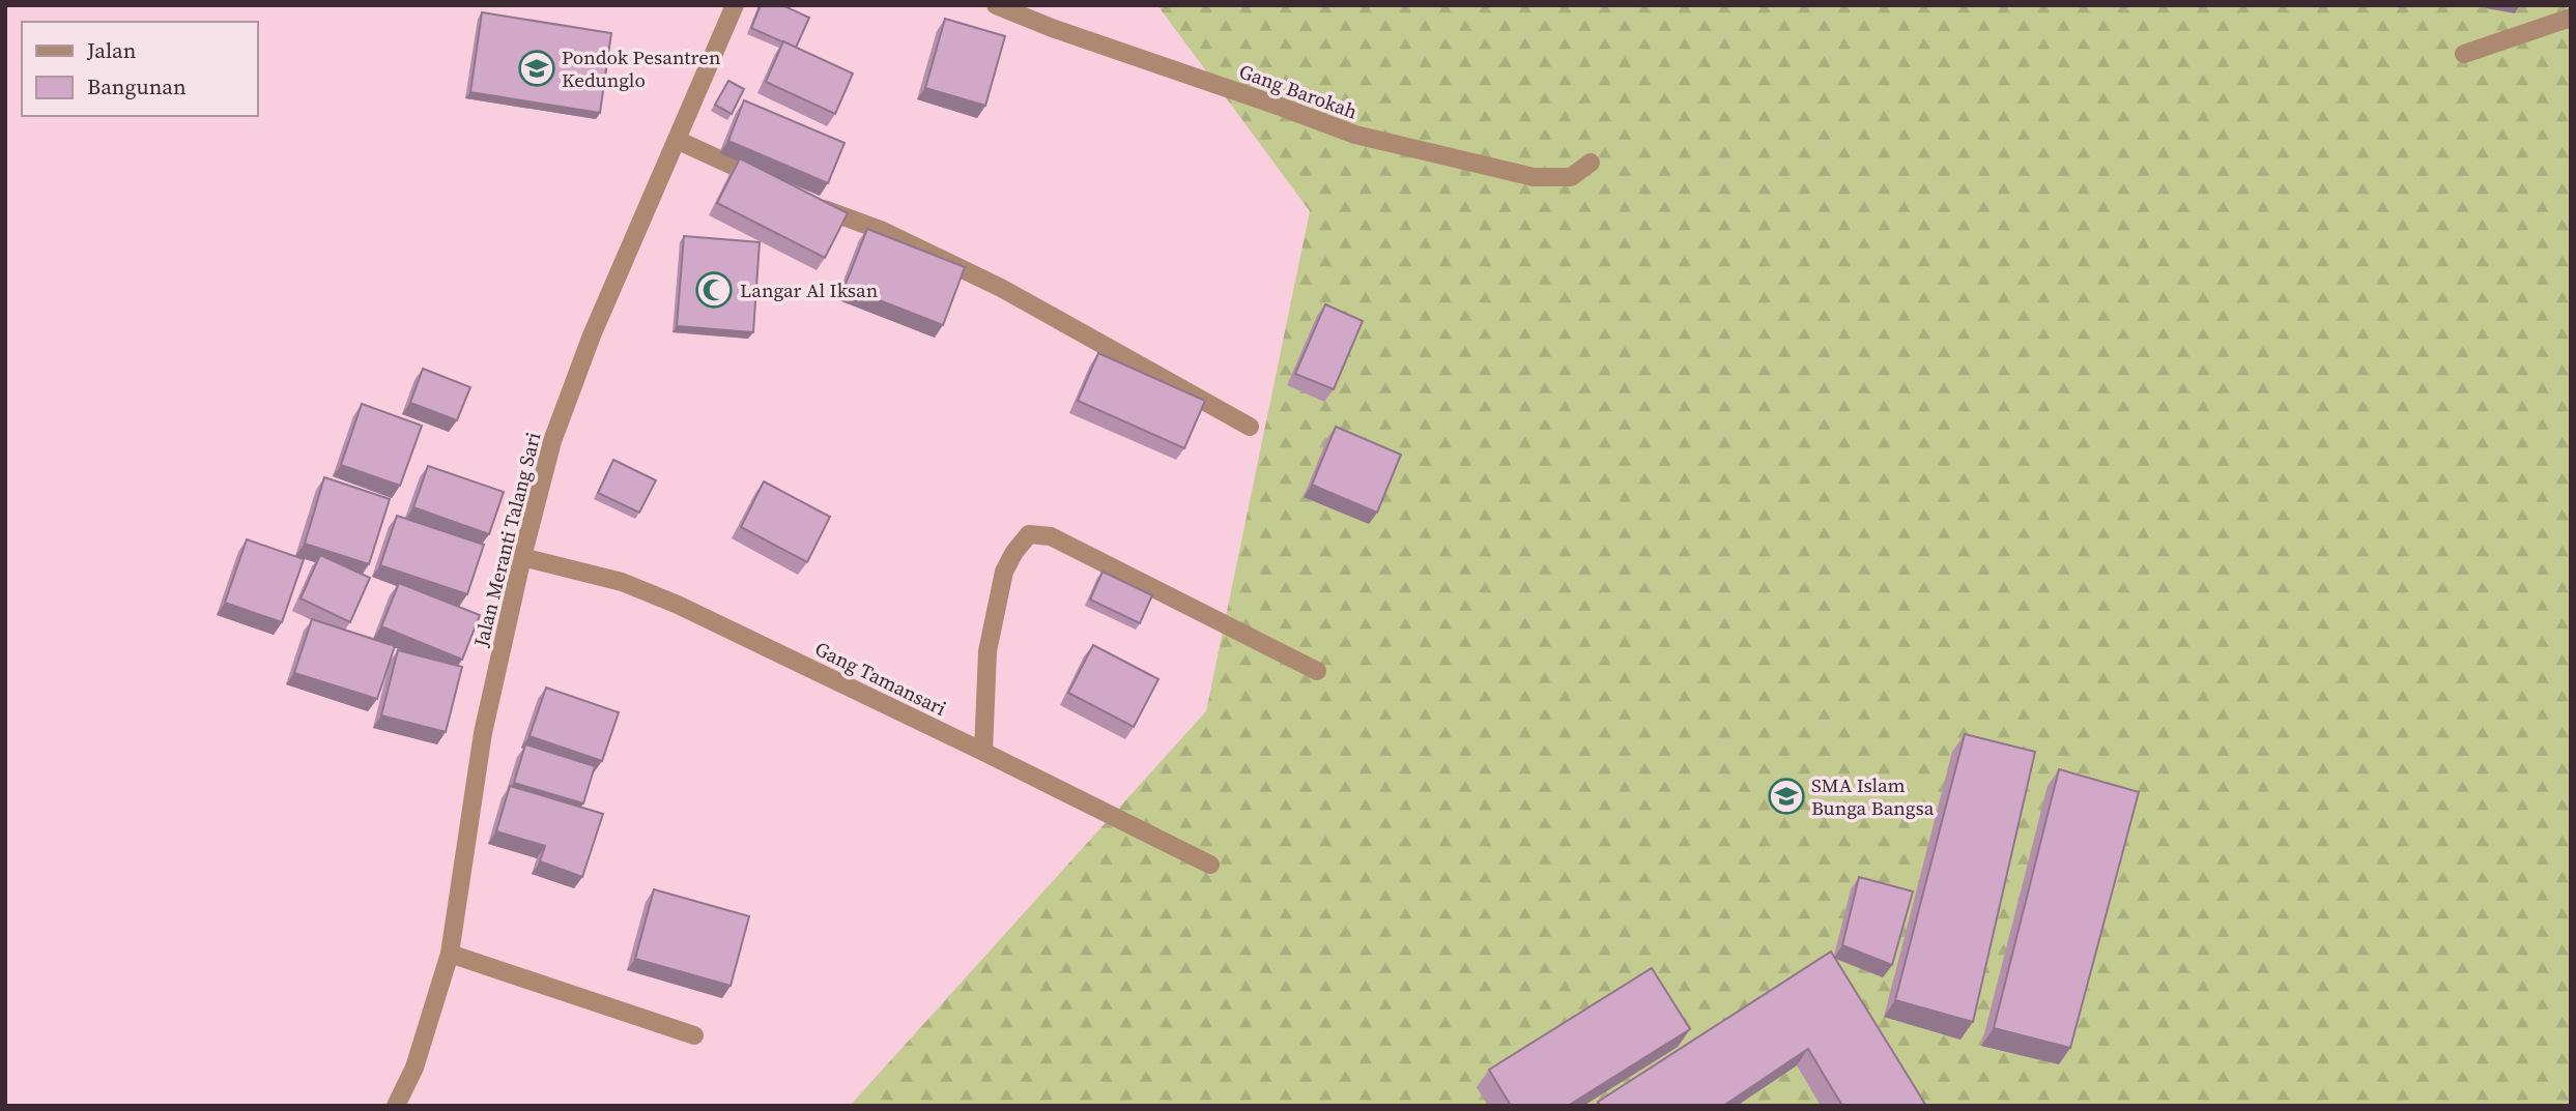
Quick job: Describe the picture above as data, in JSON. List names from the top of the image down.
{
  "streets": {
    "street": ["Gang Barokah", "Jalan Meranti Talang Sari", "Gang Tamansari"]
  },
  "crossings": [
    ["Jalan Meranti Talang Sari", "Gang Tamansari"]
  ],
  "places": {
    "school or university": ["Pondok Pesantren Kedunglo", "SMA Islam Bunga Bangsa"],
    "mosque": ["Langar Al Iksan"]
  },
  "legend": ["Jalan", "Bangunan"]
}
